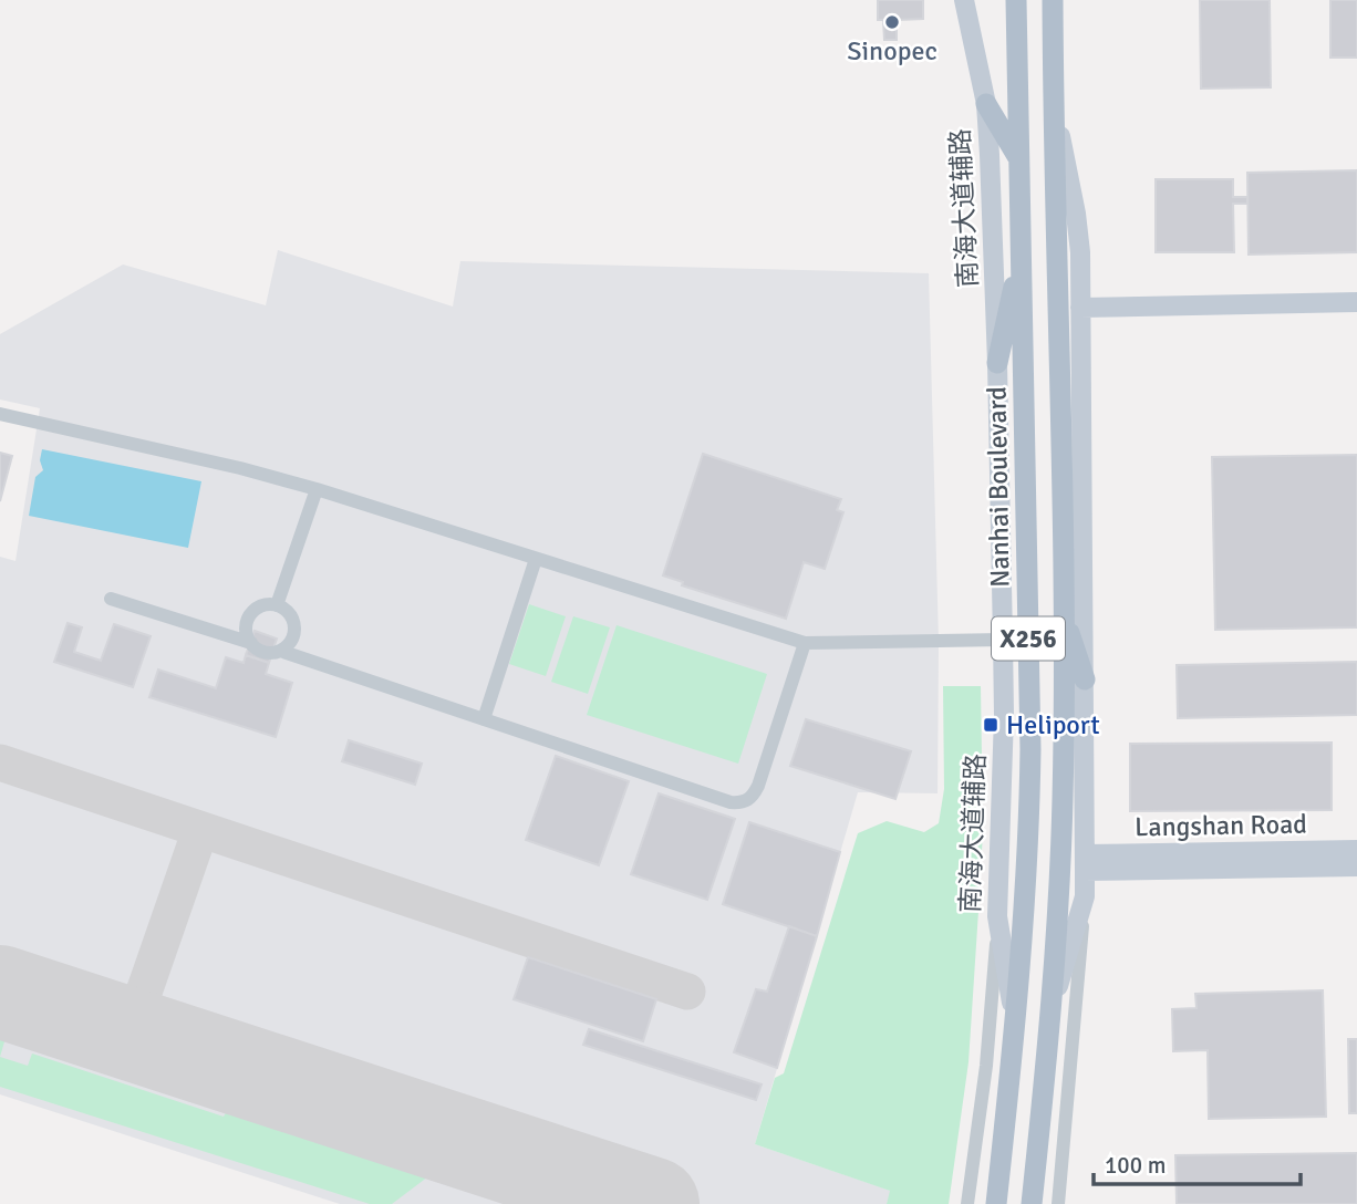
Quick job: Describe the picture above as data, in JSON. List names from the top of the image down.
{
  "streets": {
    "main road": [
      "南海大道辅路",
      "Nanhai Boulevard",
      "X256",
      "Langshan Road"
    ]
  },
  "places": {
    "other": ["Sinopec"],
    "transit": ["Heliport"]
  },
  "scale_bar": "100 m"
}
